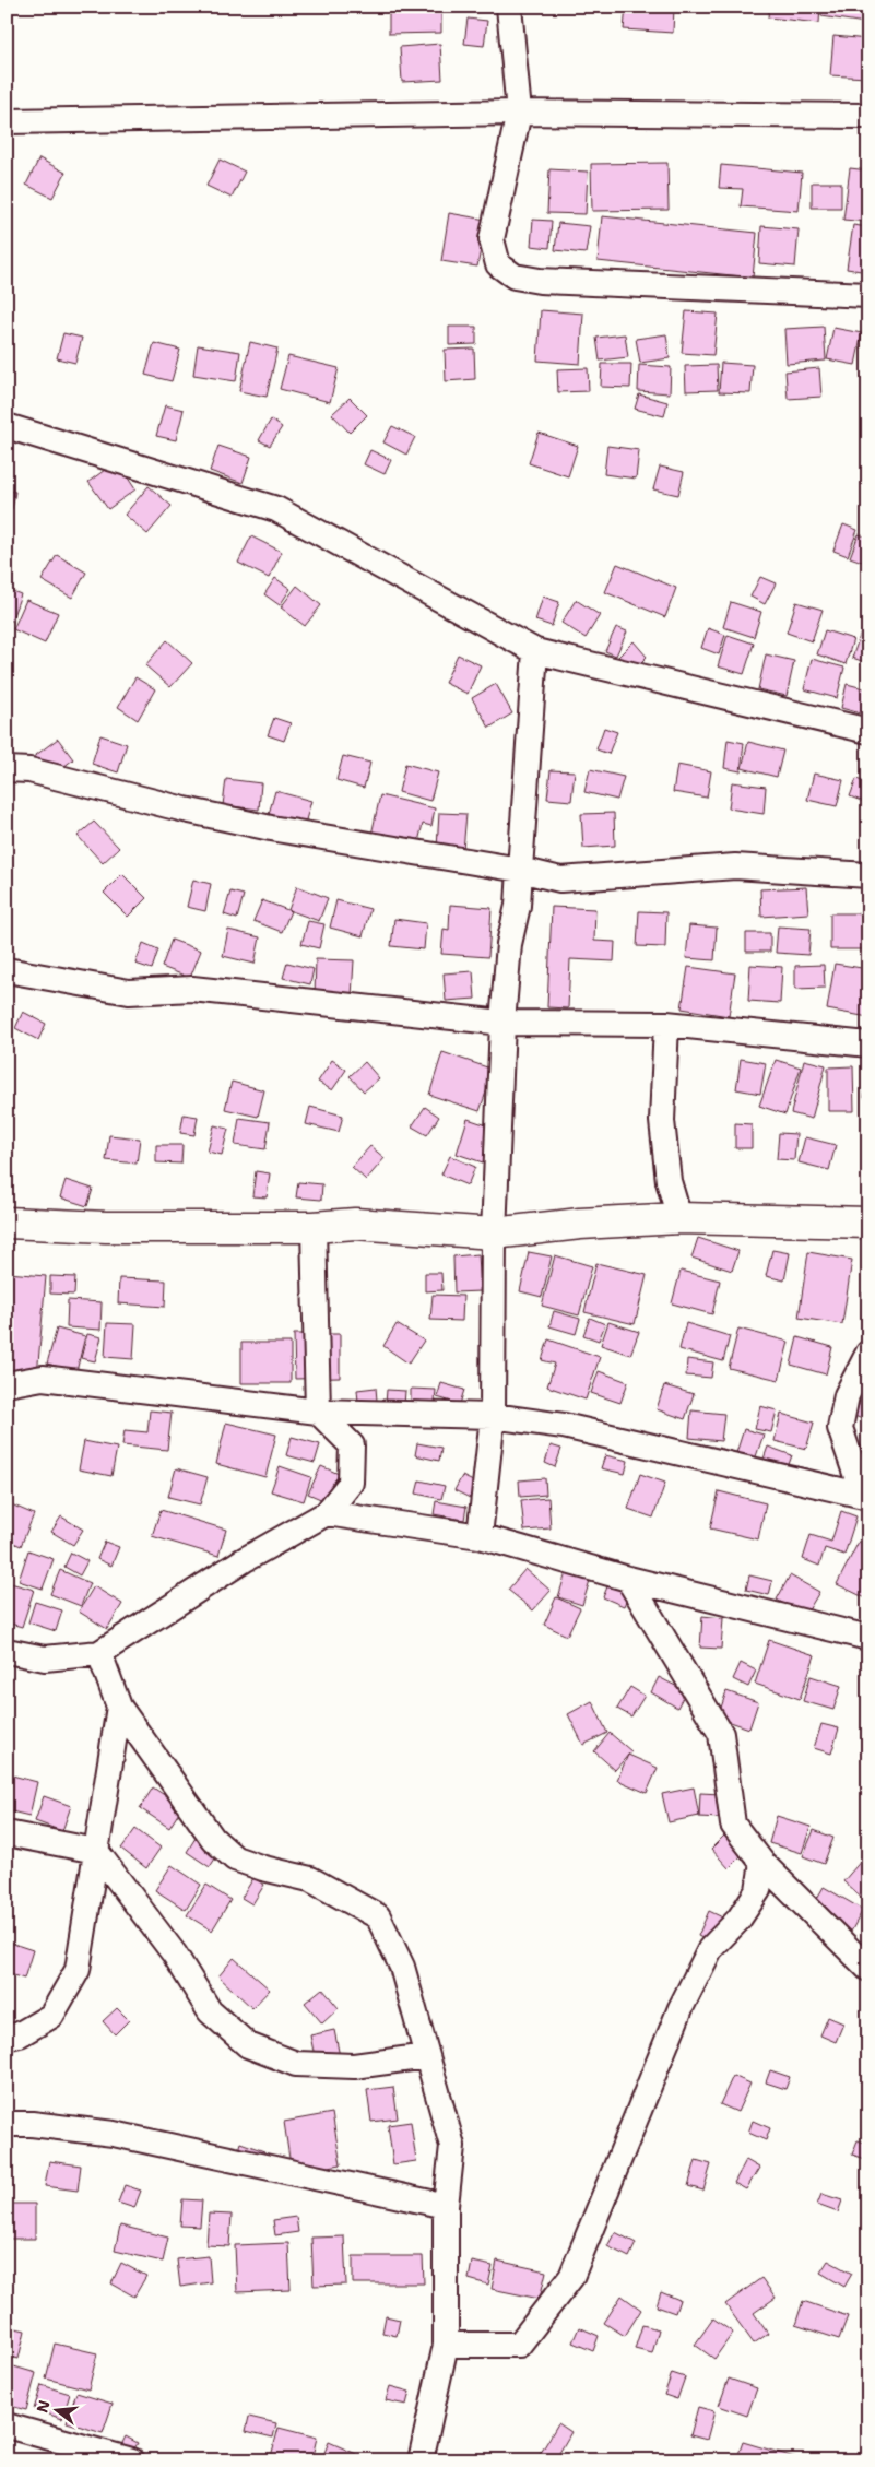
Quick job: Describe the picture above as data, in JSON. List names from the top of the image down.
{
  "north": "left"
}
